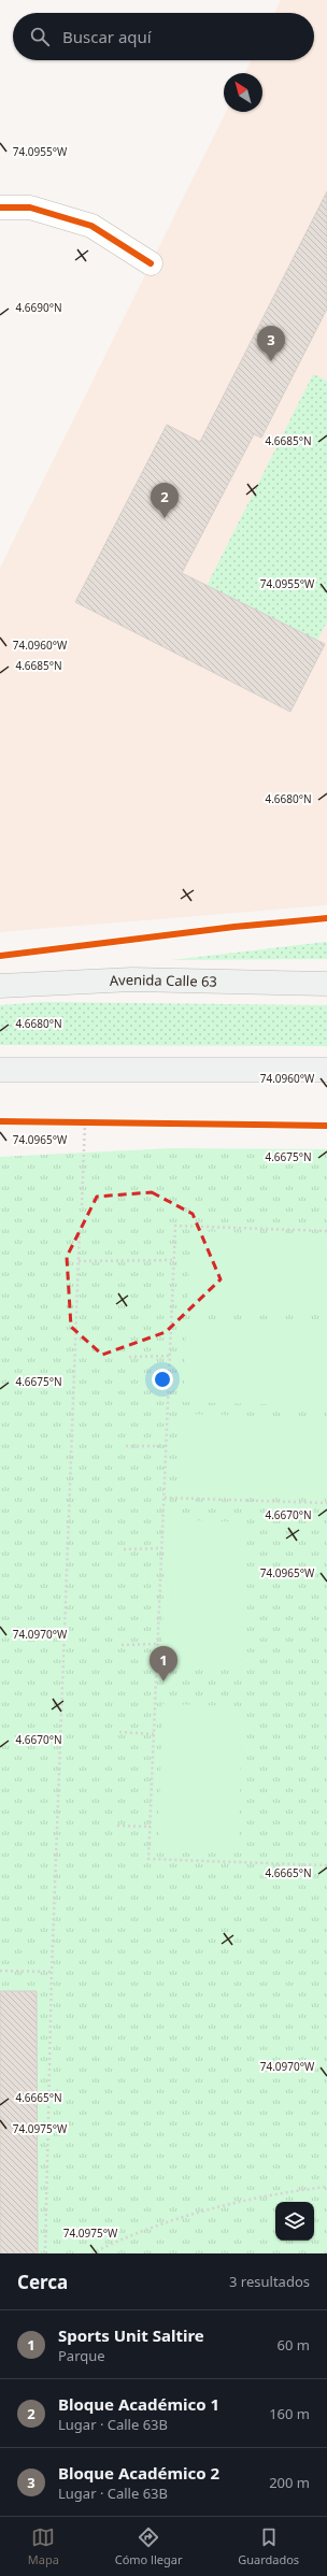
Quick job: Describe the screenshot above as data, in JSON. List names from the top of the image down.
{
  "streets": {
    "main road": ["Avenida Calle 63"]
  },
  "north": "top left",
  "page": {
    "search": "Buscar aquí",
    "pins": ["3", "2", "1"],
    "heading": ["Cerca", "3 resultados"],
    "list": [
      {
        "mark": "1",
        "name": "Sports Unit Saltire",
        "note": "Parque",
        "value": "60 m"
      },
      {
        "mark": "2",
        "name": "Bloque Académico 1",
        "note": "Lugar · Calle 63B",
        "value": "160 m"
      },
      {
        "mark": "3",
        "name": "Bloque Académico 2",
        "note": "Lugar · Calle 63B",
        "value": "200 m"
      }
    ],
    "nav": ["Mapa", "Cómo llegar", "Guardados"]
  },
  "coordinates": [
    "74.0955°W",
    "4.6690°N",
    "4.6685°N",
    "74.0960°W",
    "4.6680°N",
    "74.0965°W",
    "4.6675°N",
    "4.6670°N",
    "74.0970°W",
    "4.6665°N",
    "74.0975°W"
  ]
}
